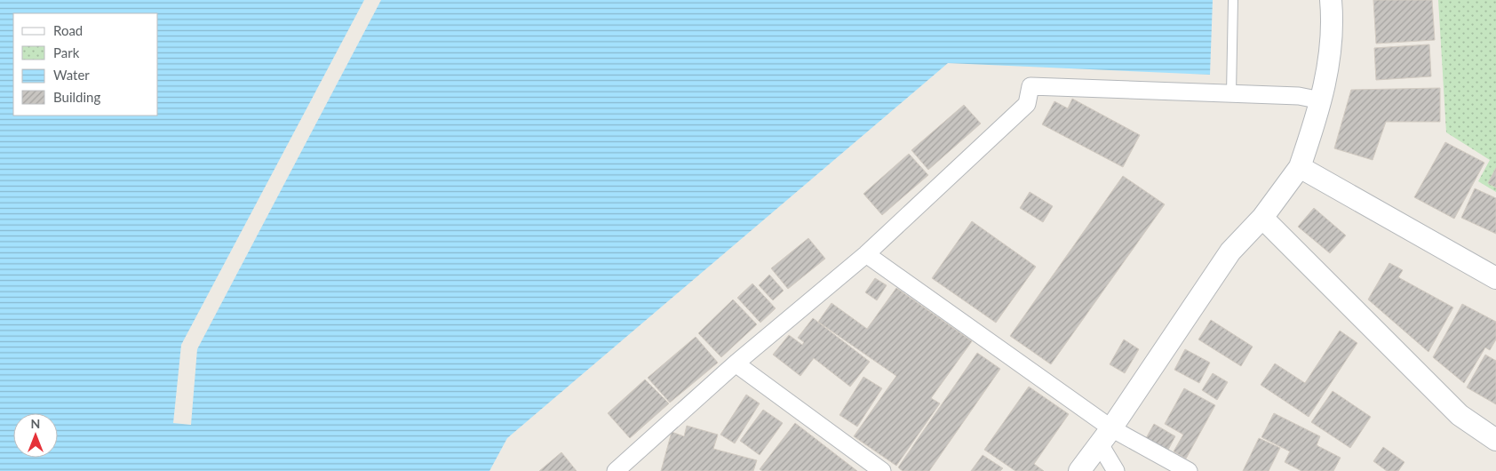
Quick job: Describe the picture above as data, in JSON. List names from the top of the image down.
{
  "legend": [
    "Road",
    "Park",
    "Water",
    "Building"
  ],
  "north": "top"
}
